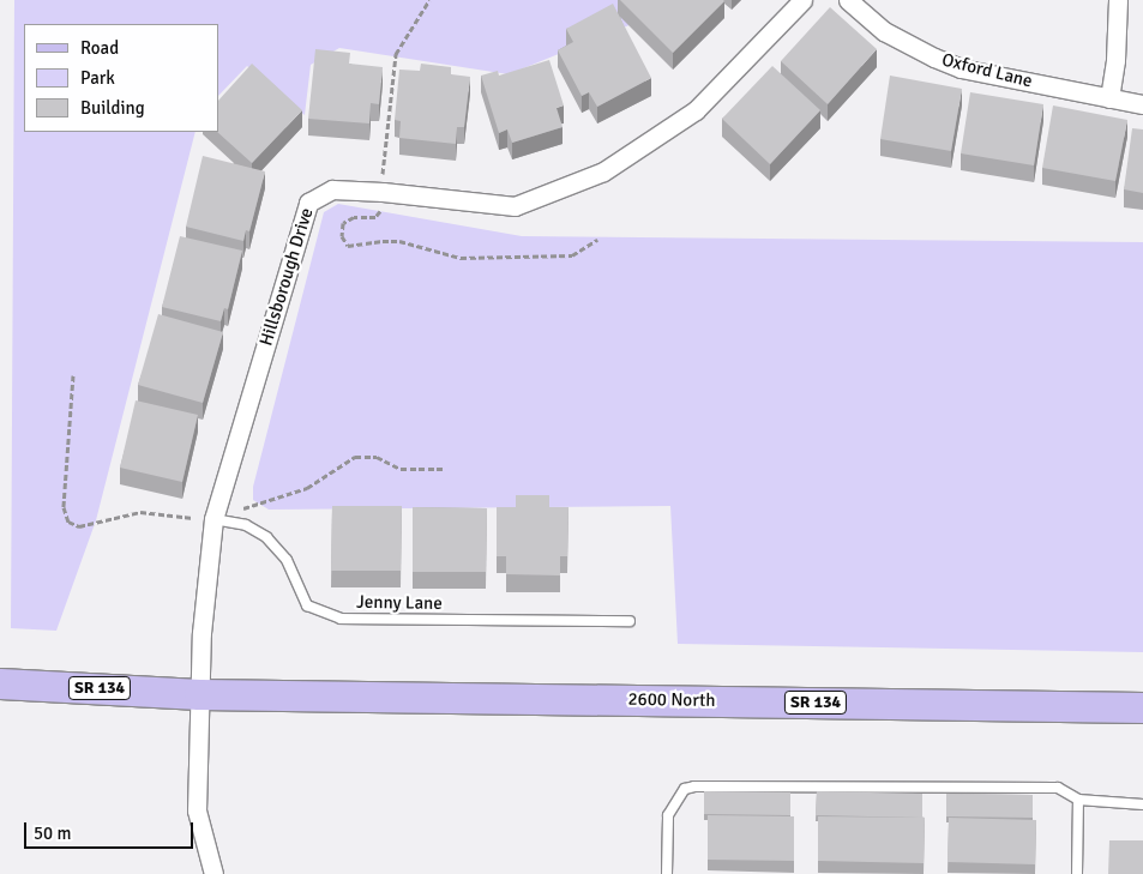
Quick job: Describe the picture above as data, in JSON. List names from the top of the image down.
{
  "streets": {
    "main road": ["SR 134", "2600 North"],
    "street": ["Oxford Lane", "Hillsborough Drive"],
    "lane": ["Jenny Lane"]
  },
  "crossings": [
    ["Hillsborough Drive", "Jenny Lane"],
    ["Hillsborough Drive", "SR 134"],
    ["Hillsborough Drive", "2600 North"],
    ["SR 134", "2600 North"]
  ],
  "legend": ["Road", "Park", "Building"],
  "scale_bar": "50 m"
}
